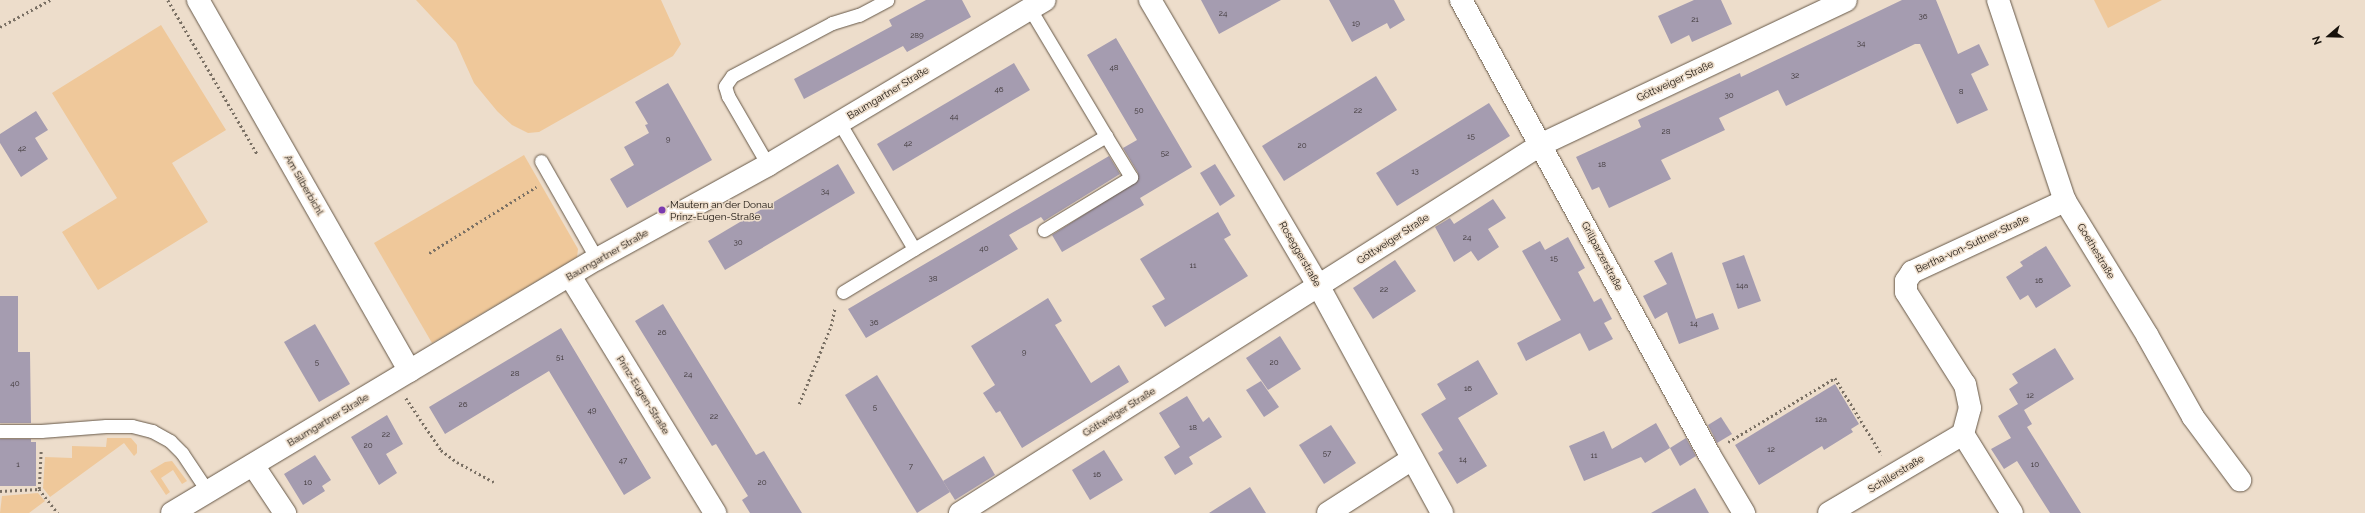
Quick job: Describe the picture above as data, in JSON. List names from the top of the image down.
{
  "streets": {
    "street": [
      "Göttweiger Straße",
      "Baumgartner Straße",
      "Am Silberbichl",
      "Bertha-von-Suttner-Straße",
      "Goethestraße",
      "Roseggerstraße",
      "Grillparzerstraße",
      "Prinz-Eugen-Straße",
      "Schillerstraße"
    ]
  },
  "crossings": [
    ["Göttweiger Straße", "Roseggerstraße"],
    ["Göttweiger Straße", "Grillparzerstraße"],
    ["Baumgartner Straße", "Am Silberbichl"],
    ["Baumgartner Straße", "Prinz-Eugen-Straße"],
    ["Bertha-von-Suttner-Straße", "Goethestraße"],
    ["Bertha-von-Suttner-Straße", "Schillerstraße"]
  ],
  "places": ["Mautern an der Donau Prinz-Eugen-Straße"],
  "house_numbers": [
    "24",
    "36",
    "21",
    "19",
    "289",
    "34",
    "48",
    "32",
    "46",
    "8",
    "30",
    "50",
    "22",
    "44",
    "28",
    "15",
    "9",
    "42",
    "20",
    "42",
    "52",
    "18",
    "13",
    "34",
    "24",
    "30",
    "40",
    "15",
    "11",
    "38",
    "16",
    "14a",
    "22",
    "36",
    "14",
    "26",
    "9",
    "51",
    "5",
    "20",
    "28",
    "24",
    "40",
    "16",
    "12",
    "26",
    "5",
    "49",
    "22",
    "12a",
    "18",
    "22",
    "20",
    "12",
    "57",
    "11",
    "14",
    "47",
    "1",
    "10",
    "7",
    "16",
    "10",
    "20"
  ],
  "north": "left"
}
